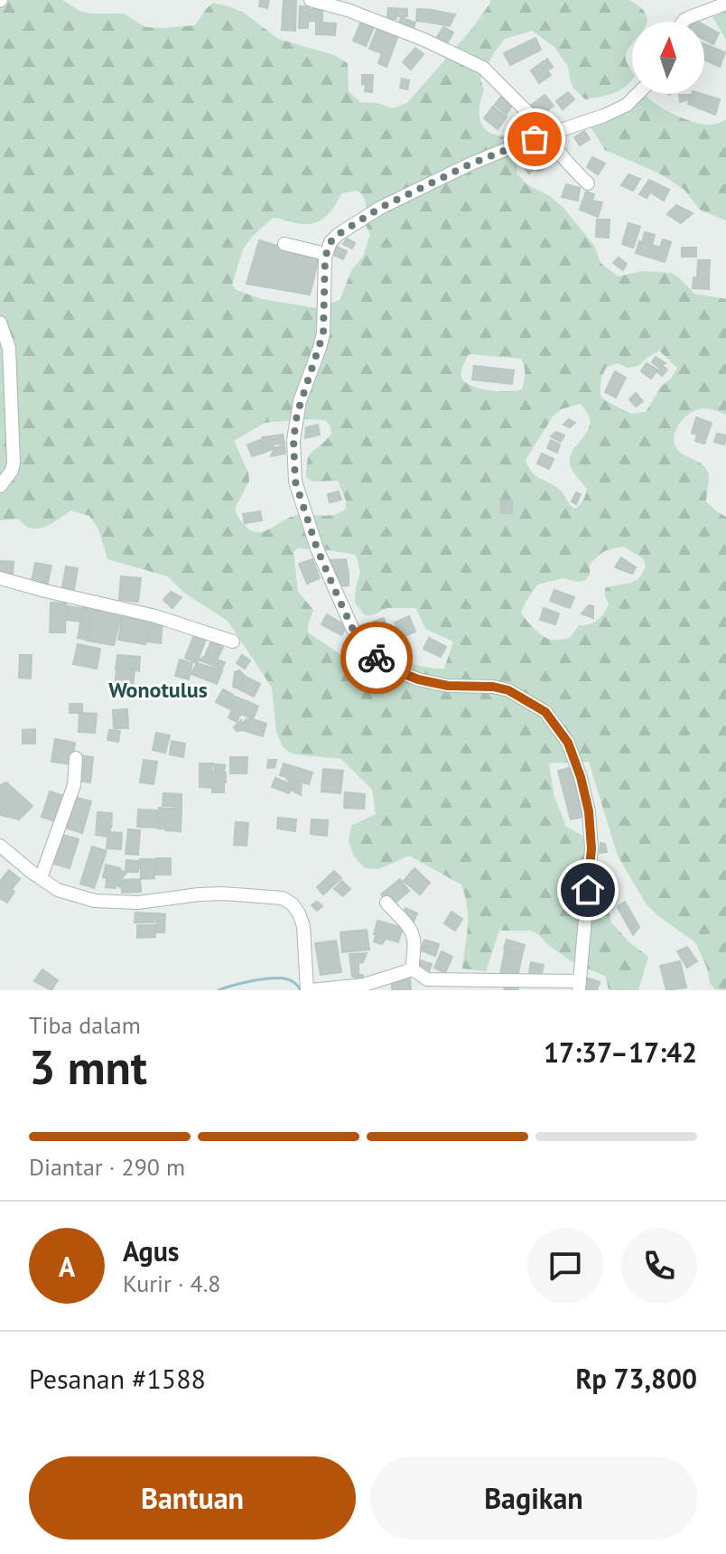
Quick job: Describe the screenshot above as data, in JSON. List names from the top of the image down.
{
  "districts": ["Wonotulus"],
  "north": "top",
  "page": {
    "heading": ["3 mnt", "Tiba dalam", "17:37–17:42"],
    "panel": [
      "Agus",
      "Kurir · 4.8",
      "Pesanan #1588",
      "Rp 73,800"
    ],
    "bar": "Diantar · 290 m",
    "round": "A",
    "buttons": ["Bantuan", "Bagikan"]
  }
}
